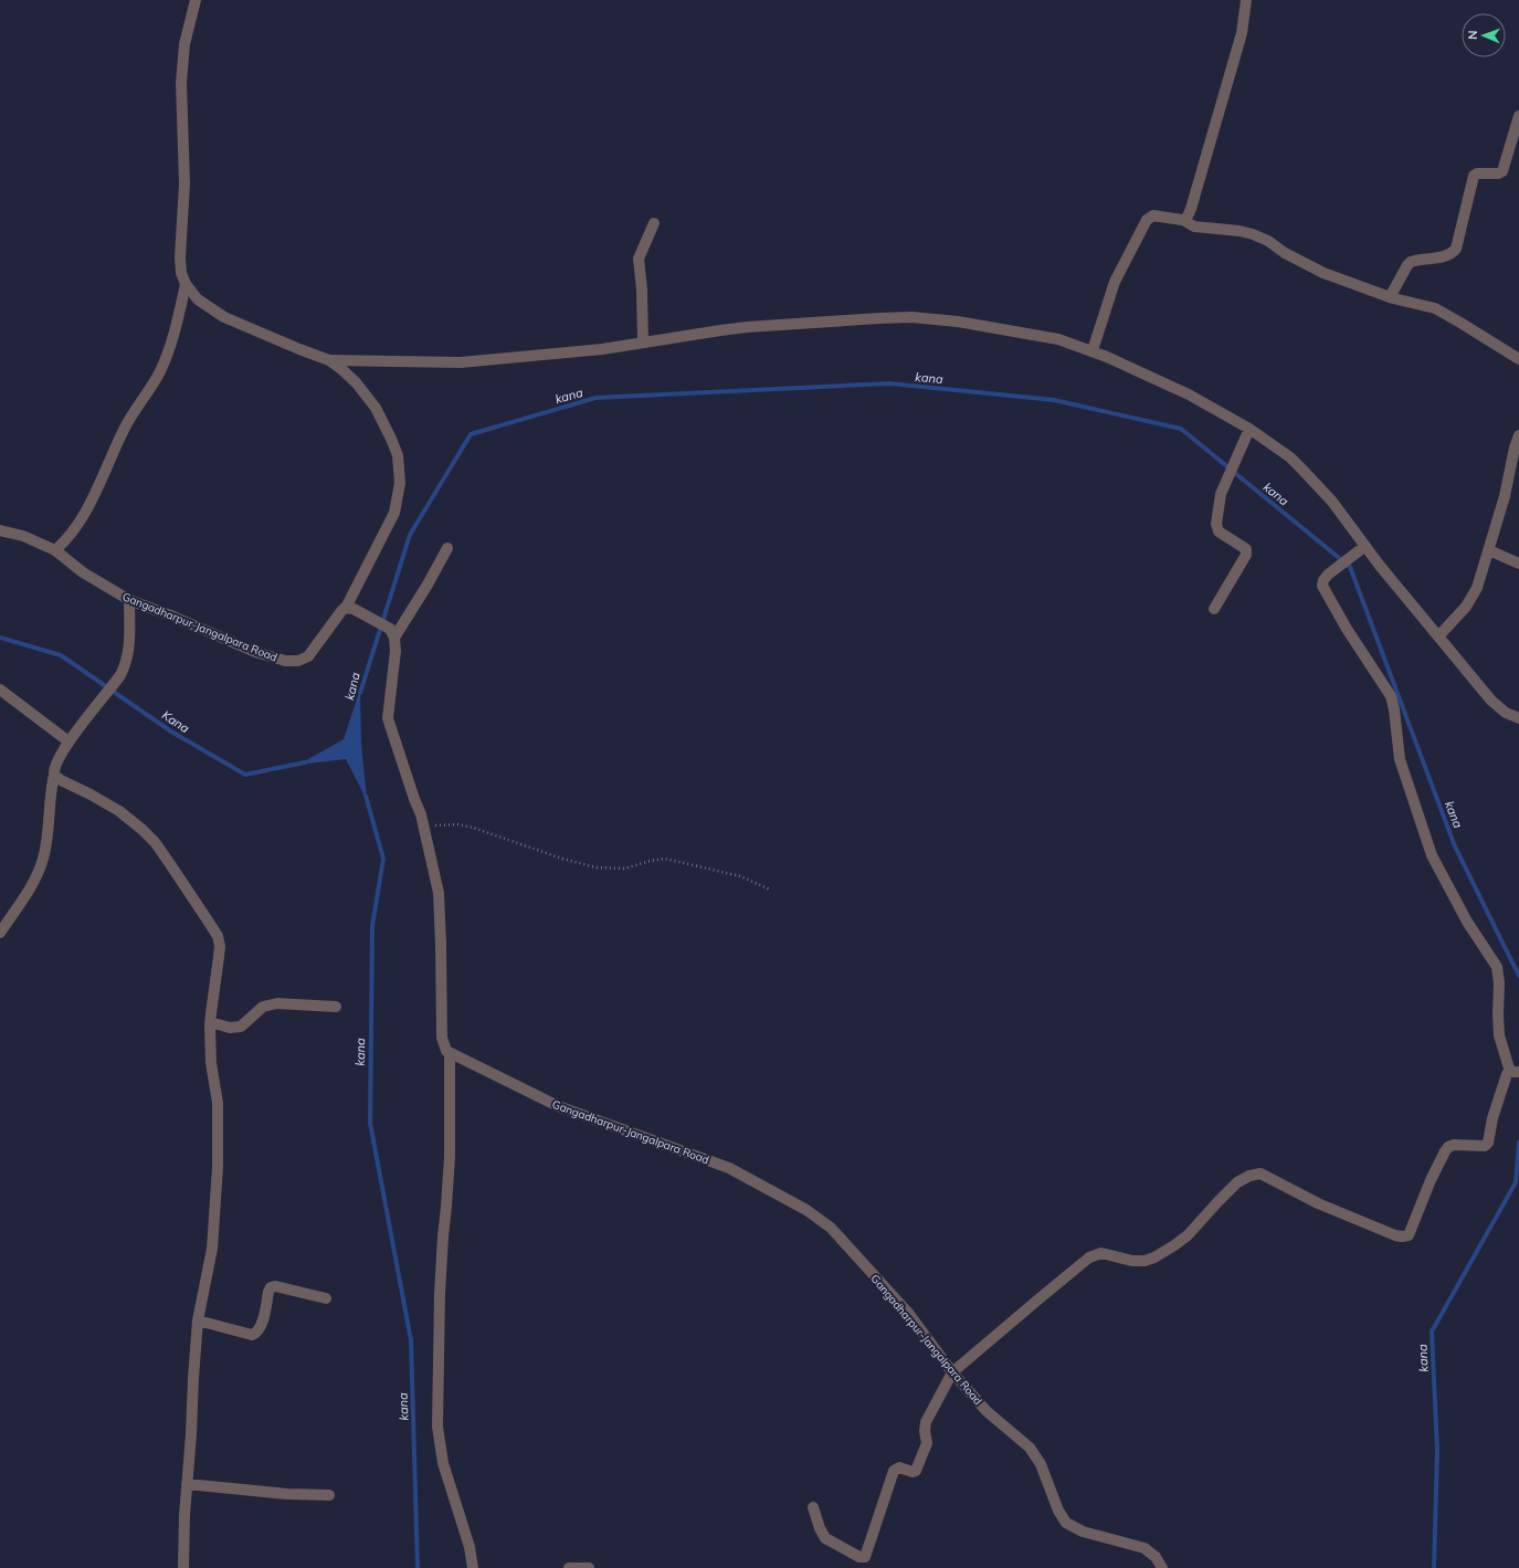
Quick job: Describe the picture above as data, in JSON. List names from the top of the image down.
{
  "streets": {
    "street": ["Gangadharpur-Jangalpara Road"]
  },
  "water": ["kana", "Kana"],
  "north": "left"
}
